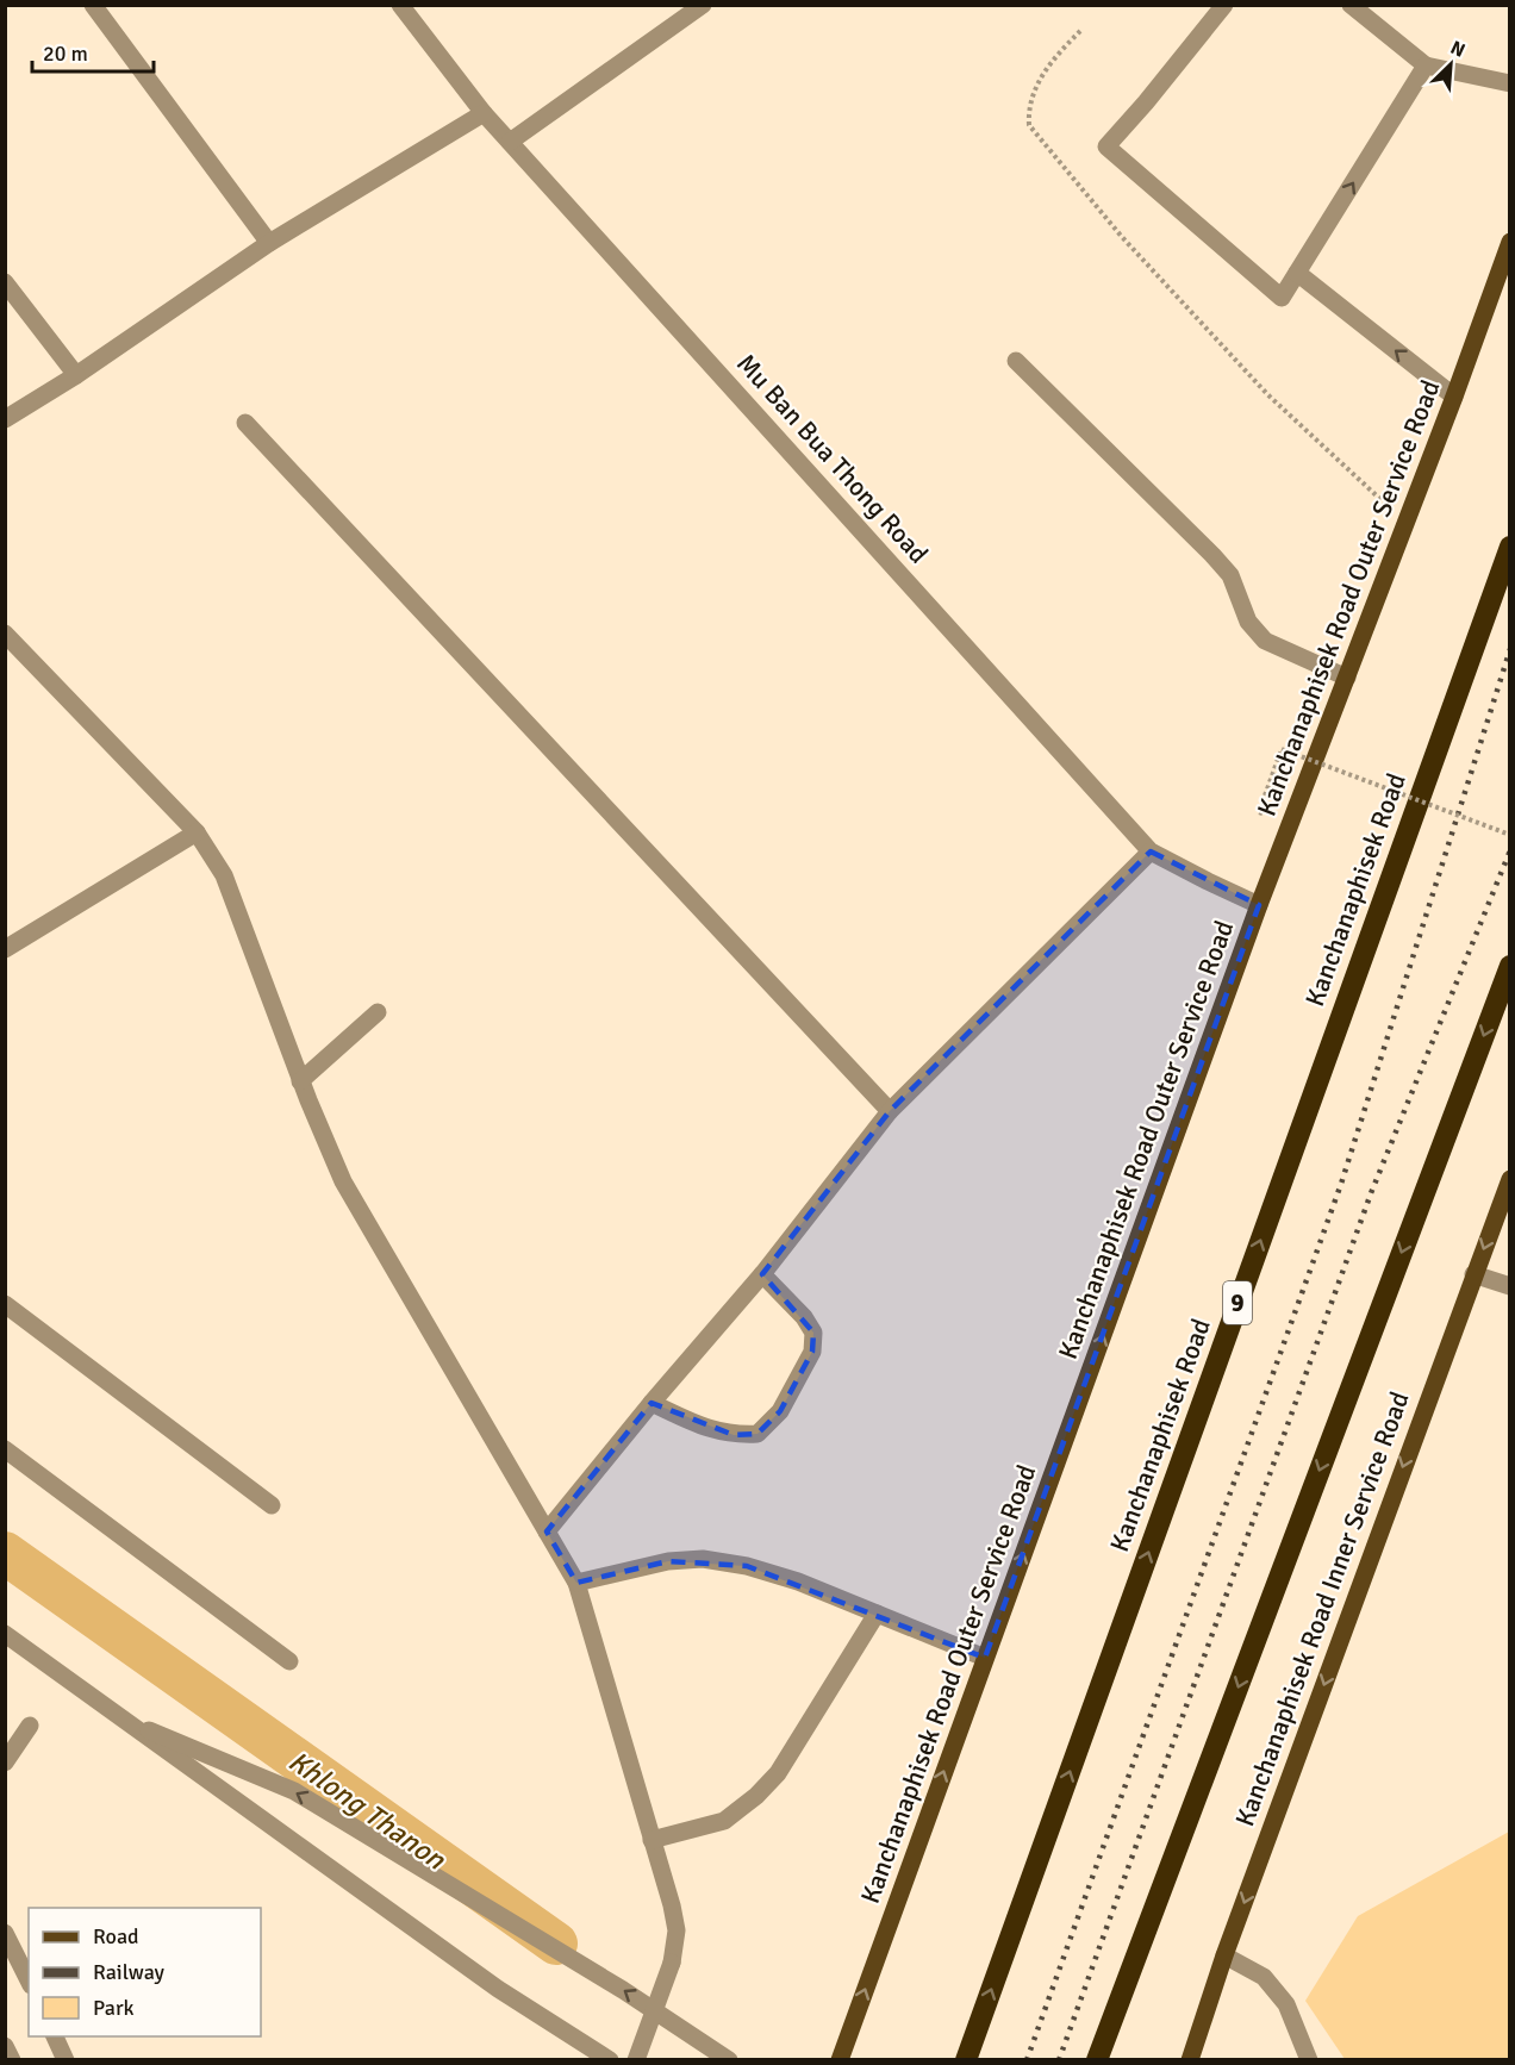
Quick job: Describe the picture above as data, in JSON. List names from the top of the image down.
{
  "streets": {
    "highway": ["Kanchanaphisek Road", "9"],
    "main road": ["Kanchanaphisek Road Outer Service Road", "Kanchanaphisek Road Inner Service Road"],
    "street": ["Mu Ban Bua Thong Road"]
  },
  "crossings": [
    ["Mu Ban Bua Thong Road", "Kanchanaphisek Road Outer Service Road"]
  ],
  "one_way": ["Kanchanaphisek Road Outer Service Road", "Kanchanaphisek Road Inner Service Road"],
  "water": ["Khlong Thanon"],
  "legend": ["Road", "Railway", "Park"],
  "scale_bar": "20 m",
  "north": "top right"
}
